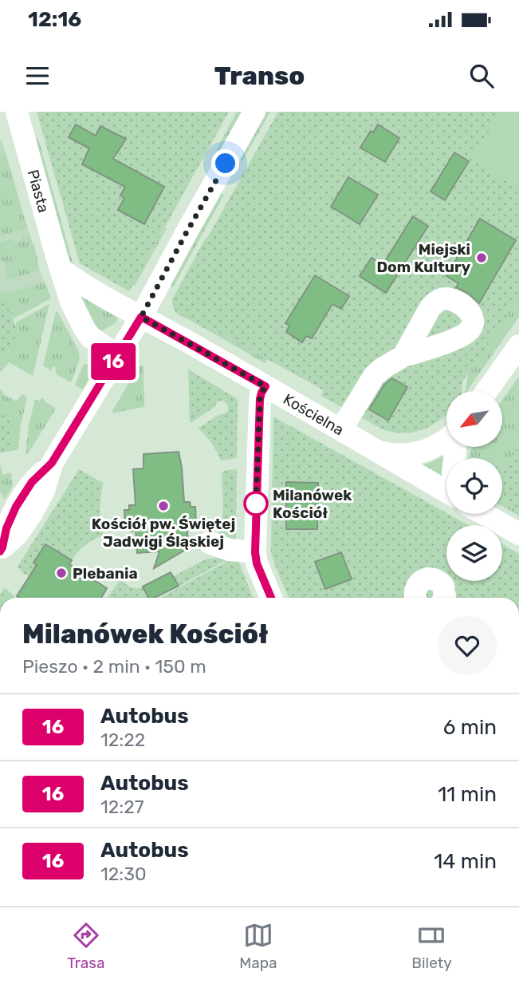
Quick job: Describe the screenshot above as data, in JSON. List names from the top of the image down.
{
  "streets": {
    "street": ["Piasta", "Kościelna"]
  },
  "places": [
    "Miejski Dom Kultury",
    "Milanówek Kościół",
    "Kościół pw. Świętej Jadwigi Śląskiej",
    "Plebania"
  ],
  "lines": ["bus line 16"],
  "north": "bottom left",
  "page": {
    "status": "12:16",
    "header": "Transo",
    "on_map": "16",
    "heading": ["Milanówek Kościół", "Pieszo · 2 min · 150 m"],
    "list": [
      {
        "mark": "16",
        "name": "Autobus",
        "note": "12:22",
        "value": "6 min"
      },
      {
        "mark": "16",
        "name": "Autobus",
        "note": "12:27",
        "value": "11 min"
      },
      {
        "mark": "16",
        "name": "Autobus",
        "note": "12:30",
        "value": "14 min"
      }
    ],
    "tabs": ["Trasa", "Mapa", "Bilety"]
  }
}
